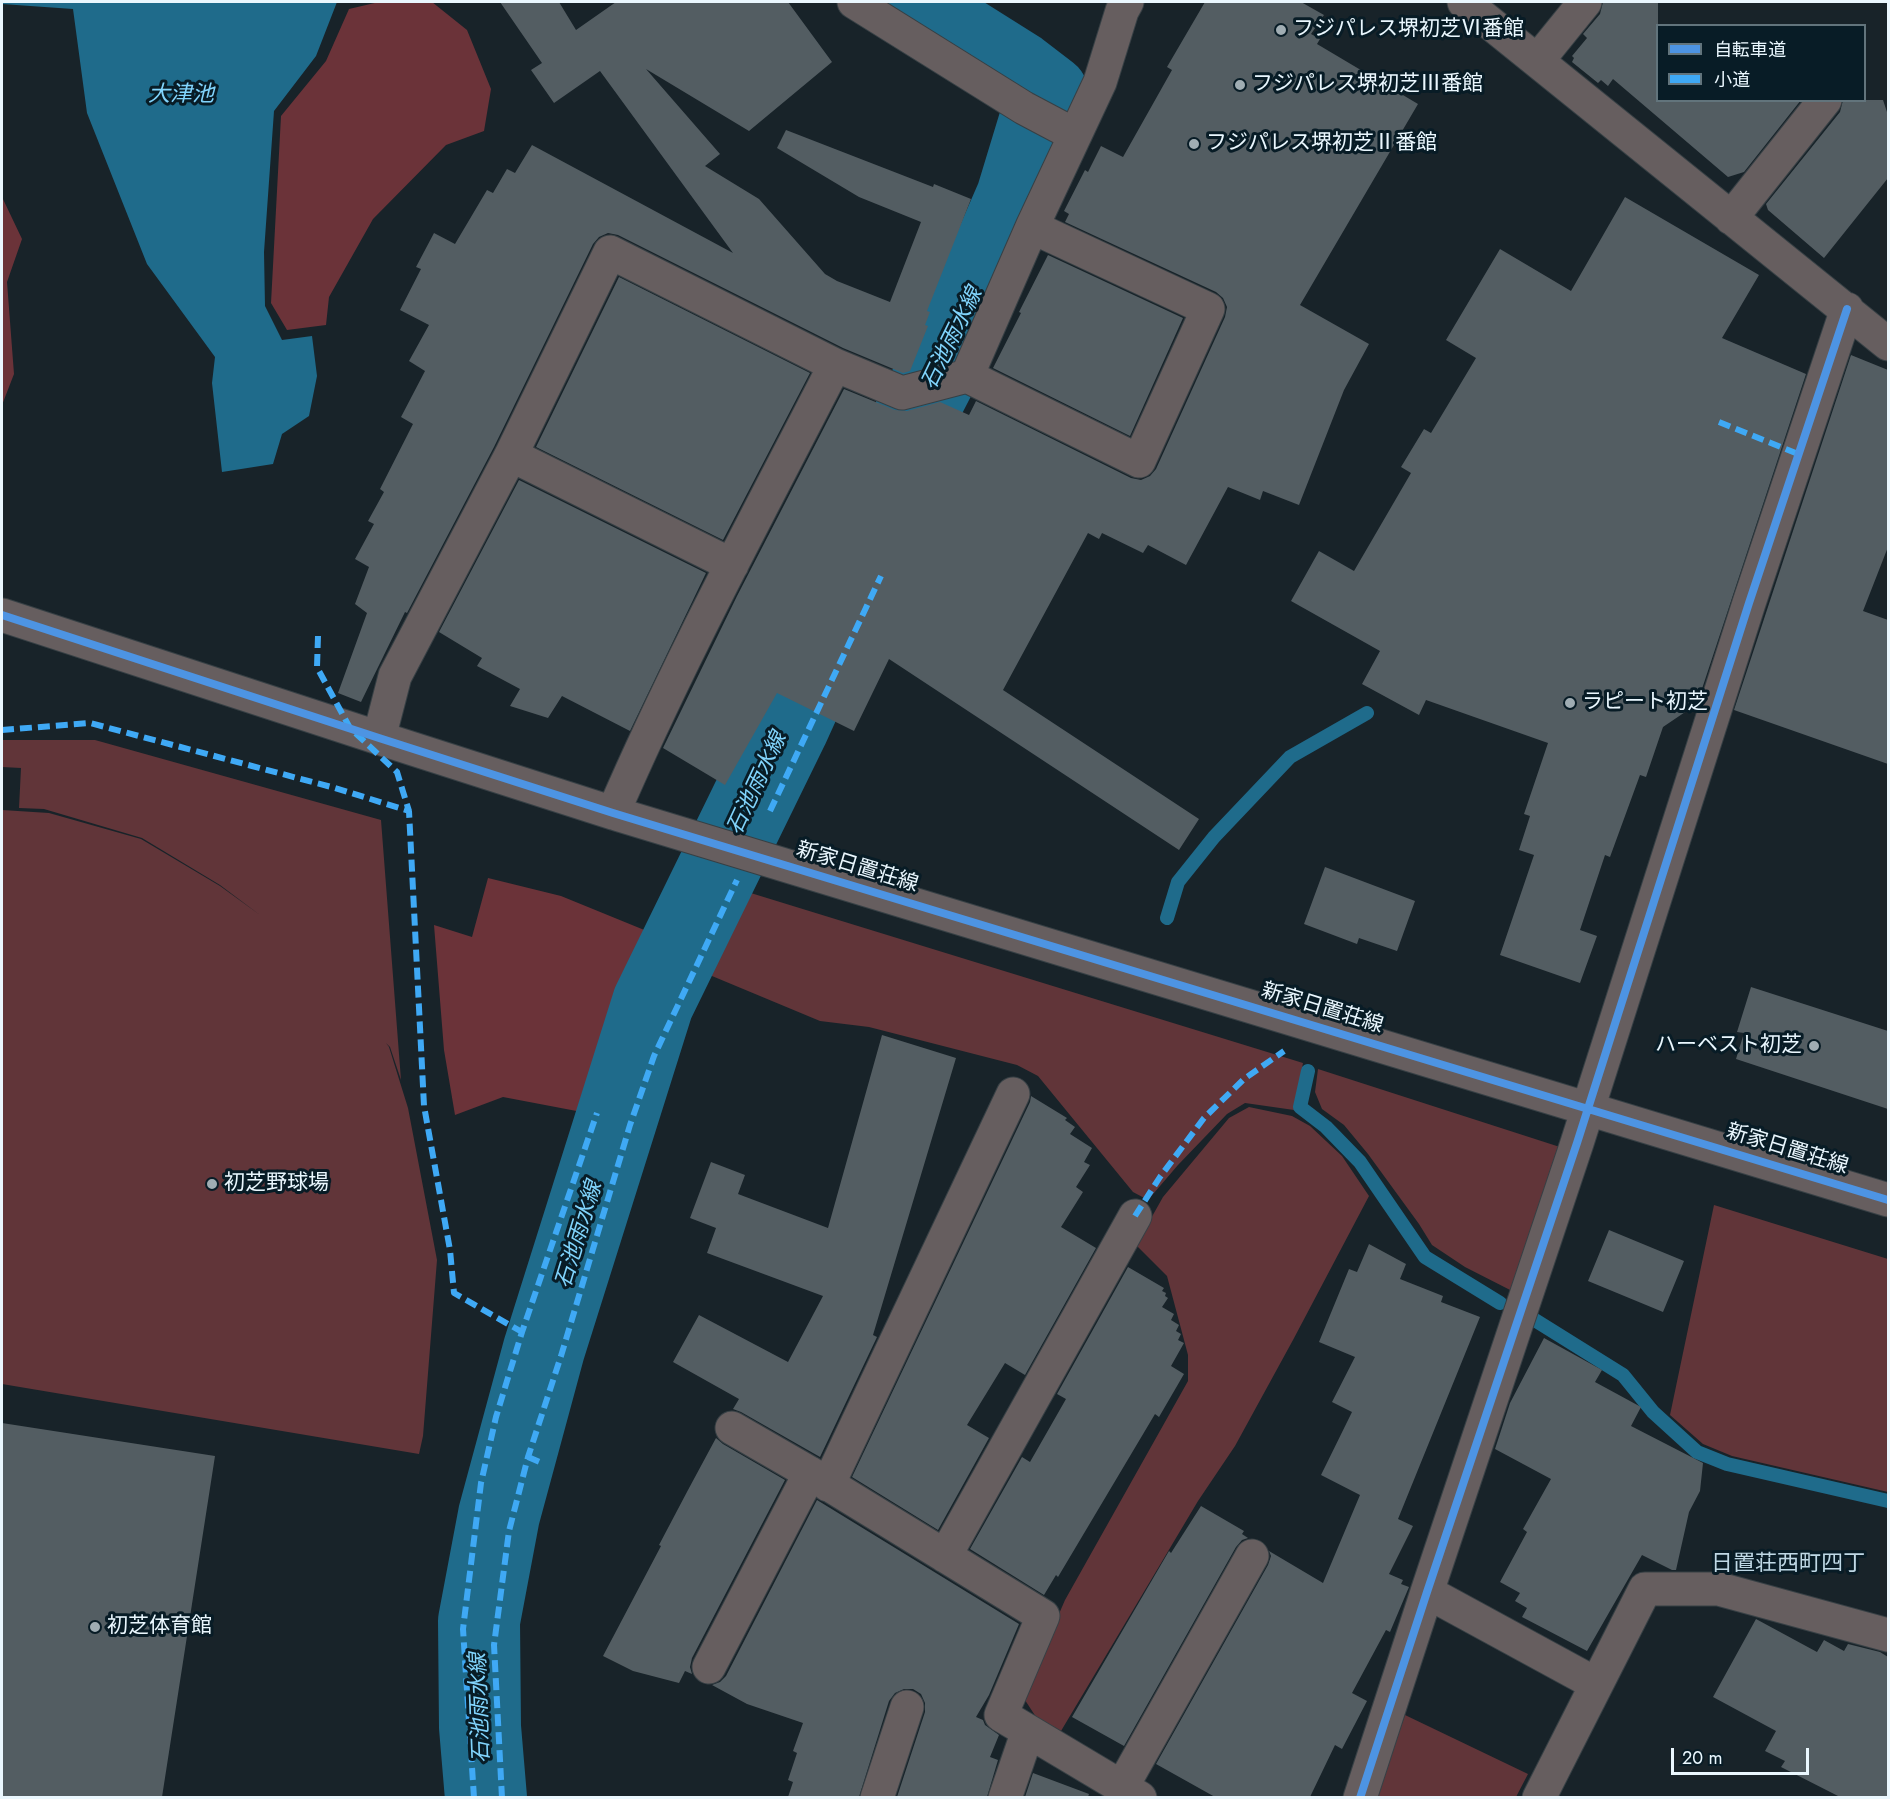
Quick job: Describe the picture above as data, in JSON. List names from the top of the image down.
{
  "streets": {
    "street": ["新家日置荘線"]
  },
  "districts": ["日置荘西町四丁"],
  "water": ["大津池", "石池雨水線"],
  "places": [
    "フジパレス堺初芝Ⅵ番館",
    "フジパレス堺初芝Ⅲ番館",
    "フジパレス堺初芝Ⅱ番館",
    "ラピート初芝",
    "ハーベスト初芝",
    "初芝野球場",
    "初芝体育館"
  ],
  "legend": ["自転車道", "小道"],
  "scale_bar": "20 m"
}
